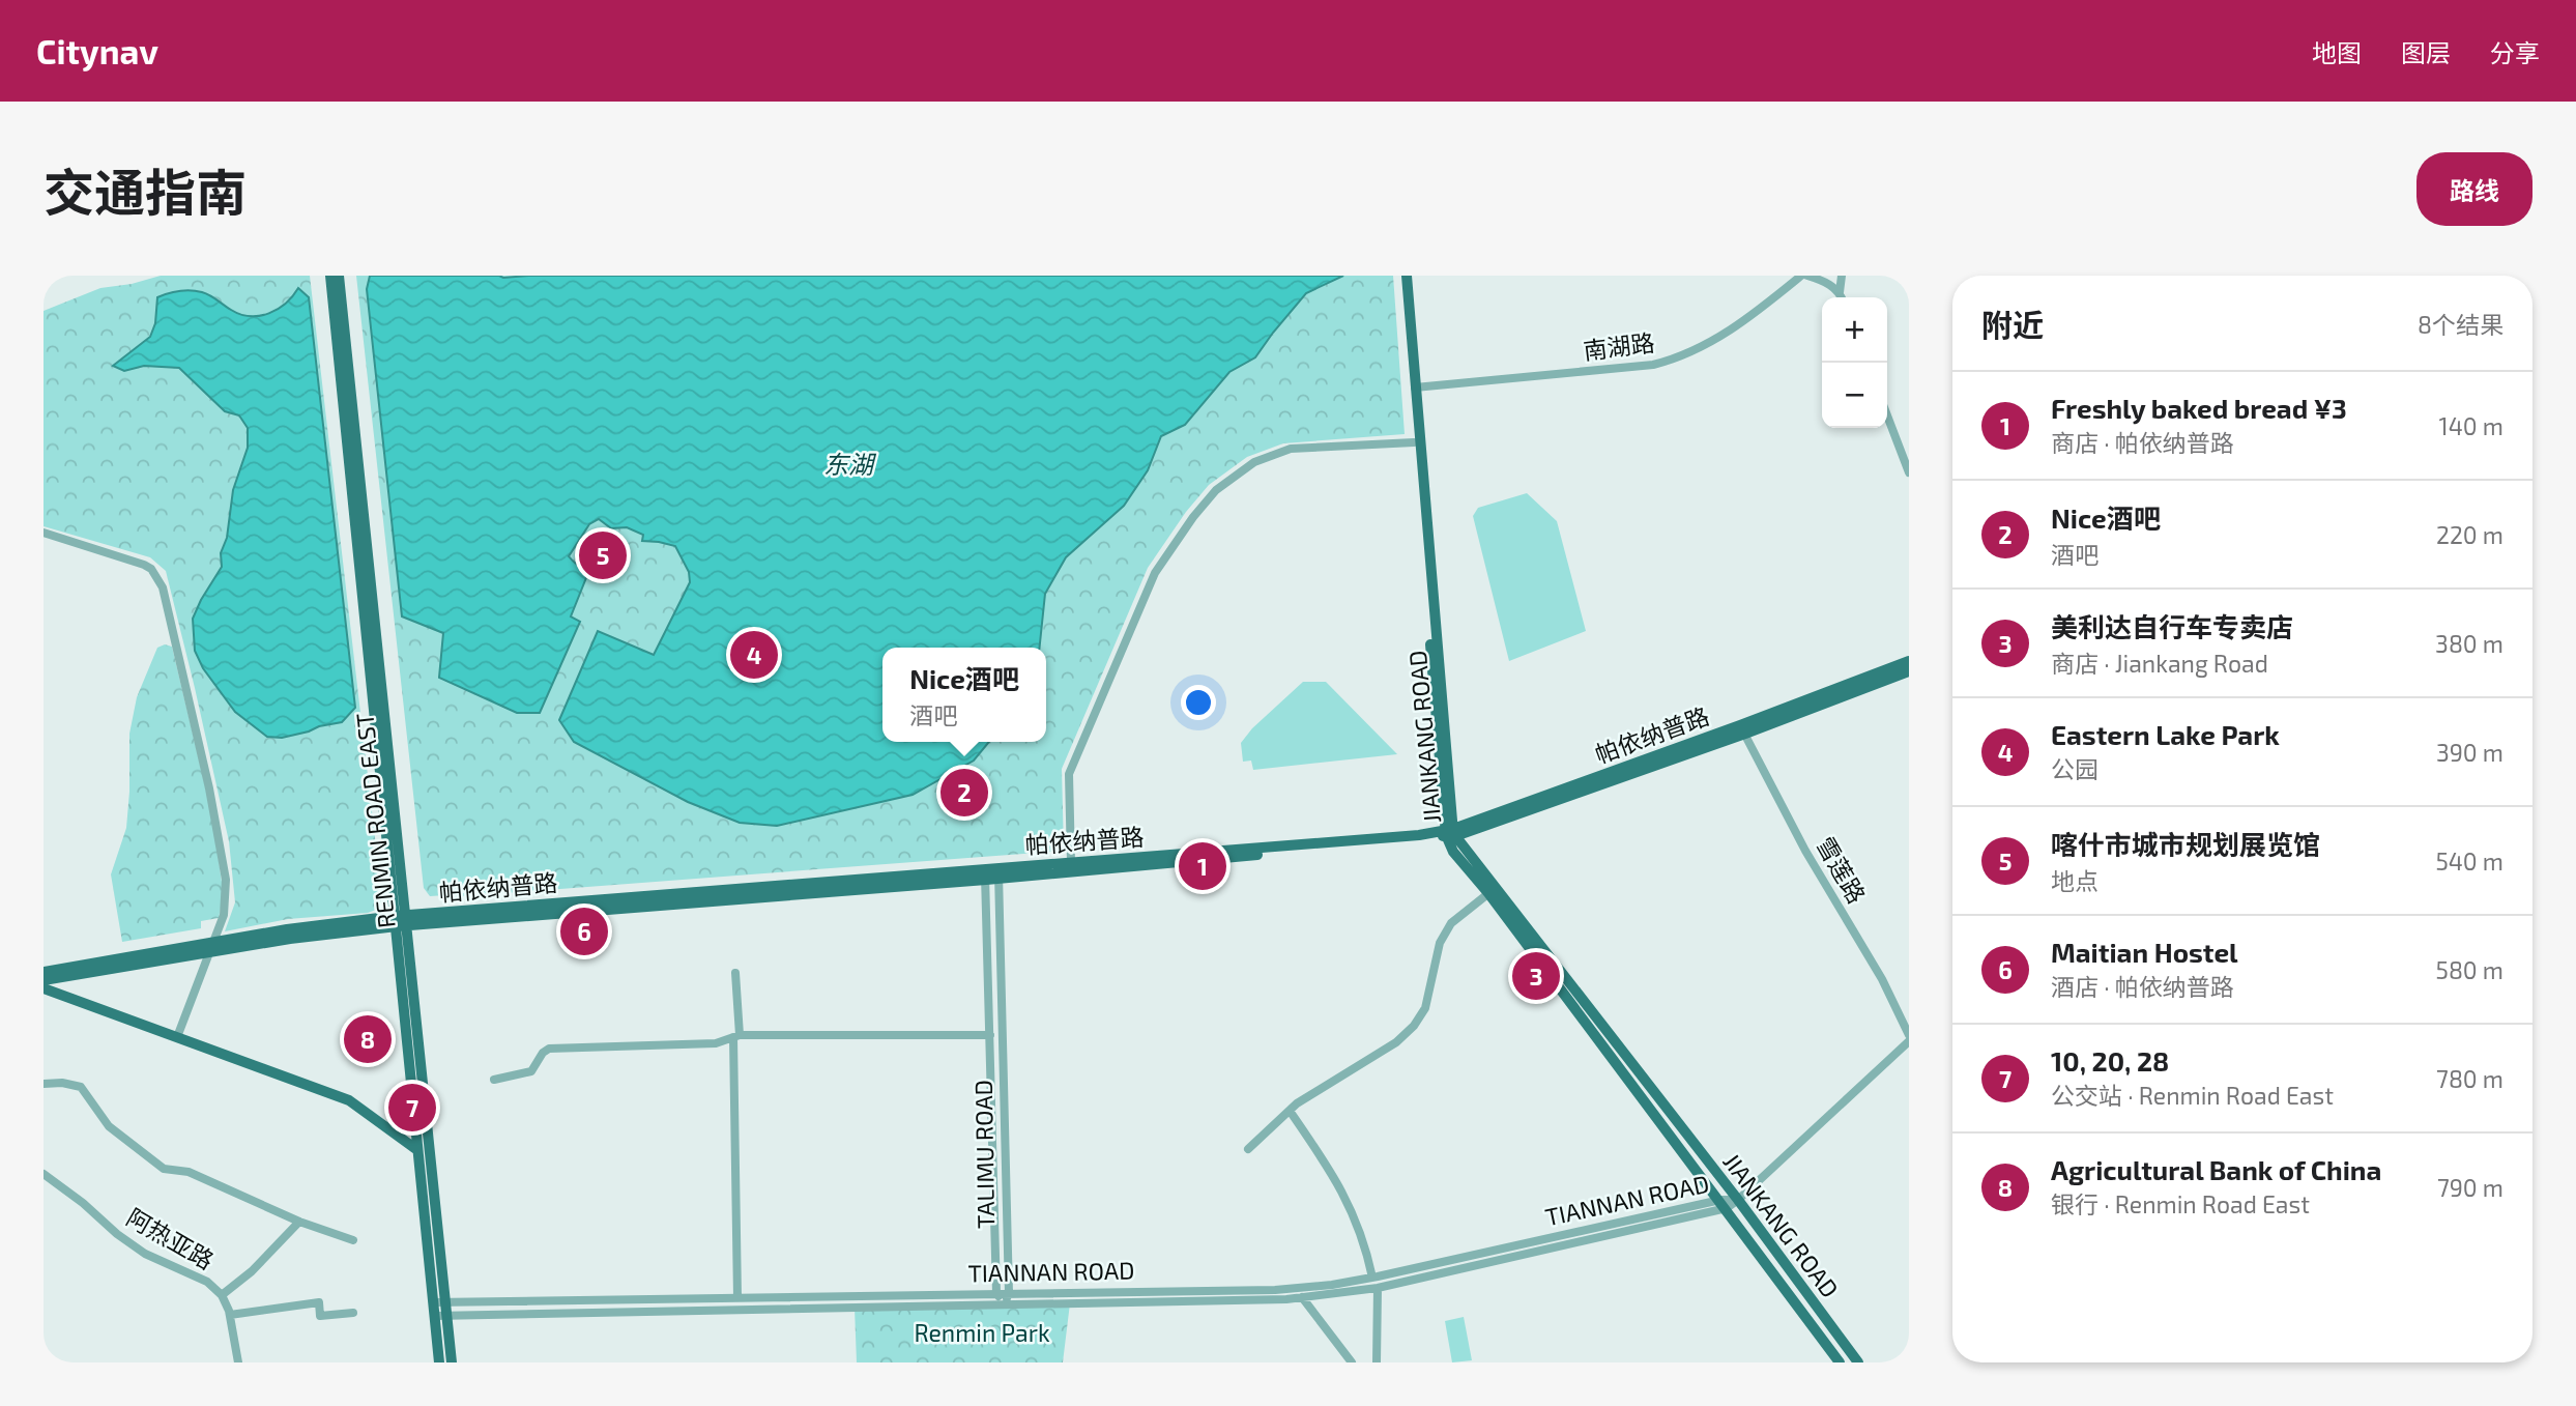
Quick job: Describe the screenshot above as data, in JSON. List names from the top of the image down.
{
  "streets": {
    "main road": ["帕依纳普路", "JIANKANG ROAD", "RENMIN ROAD EAST"],
    "street": [
      "南湖路",
      "雪莲路",
      "TALIMU ROAD",
      "TIANNAN ROAD",
      "阿热亚路"
    ]
  },
  "crossings": [
    ["南湖路", "JIANKANG ROAD"],
    ["帕依纳普路", "JIANKANG ROAD"],
    ["帕依纳普路", "RENMIN ROAD EAST"],
    ["帕依纳普路", "雪莲路"],
    ["帕依纳普路", "TALIMU ROAD"],
    ["JIANKANG ROAD", "TIANNAN ROAD"],
    ["RENMIN ROAD EAST", "TIANNAN ROAD"],
    ["TALIMU ROAD", "TIANNAN ROAD"]
  ],
  "water": ["东湖"],
  "parks": ["Renmin Park"],
  "page": {
    "header": "Citynav",
    "nav": ["地图", "图层", "分享"],
    "title": "交通指南",
    "buttons": "路线",
    "heading": ["附近", "8个结果"],
    "map_buttons": ["+", "−"],
    "list": [
      {
        "mark": "1",
        "name": "Freshly baked bread ¥3",
        "note": "商店 · 帕依纳普路",
        "value": "140 m"
      },
      {
        "mark": "2",
        "name": "Nice酒吧",
        "note": "酒吧",
        "value": "220 m"
      },
      {
        "mark": "3",
        "name": "美利达自行车专卖店",
        "note": "商店 · Jiankang Road",
        "value": "380 m"
      },
      {
        "mark": "4",
        "name": "Eastern Lake Park",
        "note": "公园",
        "value": "390 m"
      },
      {
        "mark": "5",
        "name": "喀什市城市规划展览馆",
        "note": "地点",
        "value": "540 m"
      },
      {
        "mark": "6",
        "name": "Maitian Hostel",
        "note": "酒店 · 帕依纳普路",
        "value": "580 m"
      },
      {
        "mark": "7",
        "name": "10, 20, 28",
        "note": "公交站 · Renmin Road East",
        "value": "780 m"
      },
      {
        "mark": "8",
        "name": "Agricultural Bank of China",
        "note": "银行 · Renmin Road East",
        "value": "790 m"
      }
    ],
    "pins": [
      "5",
      "4",
      "2",
      "1",
      "6",
      "3",
      "8",
      "7"
    ],
    "popup": ["Nice酒吧", "酒吧"]
  }
}
